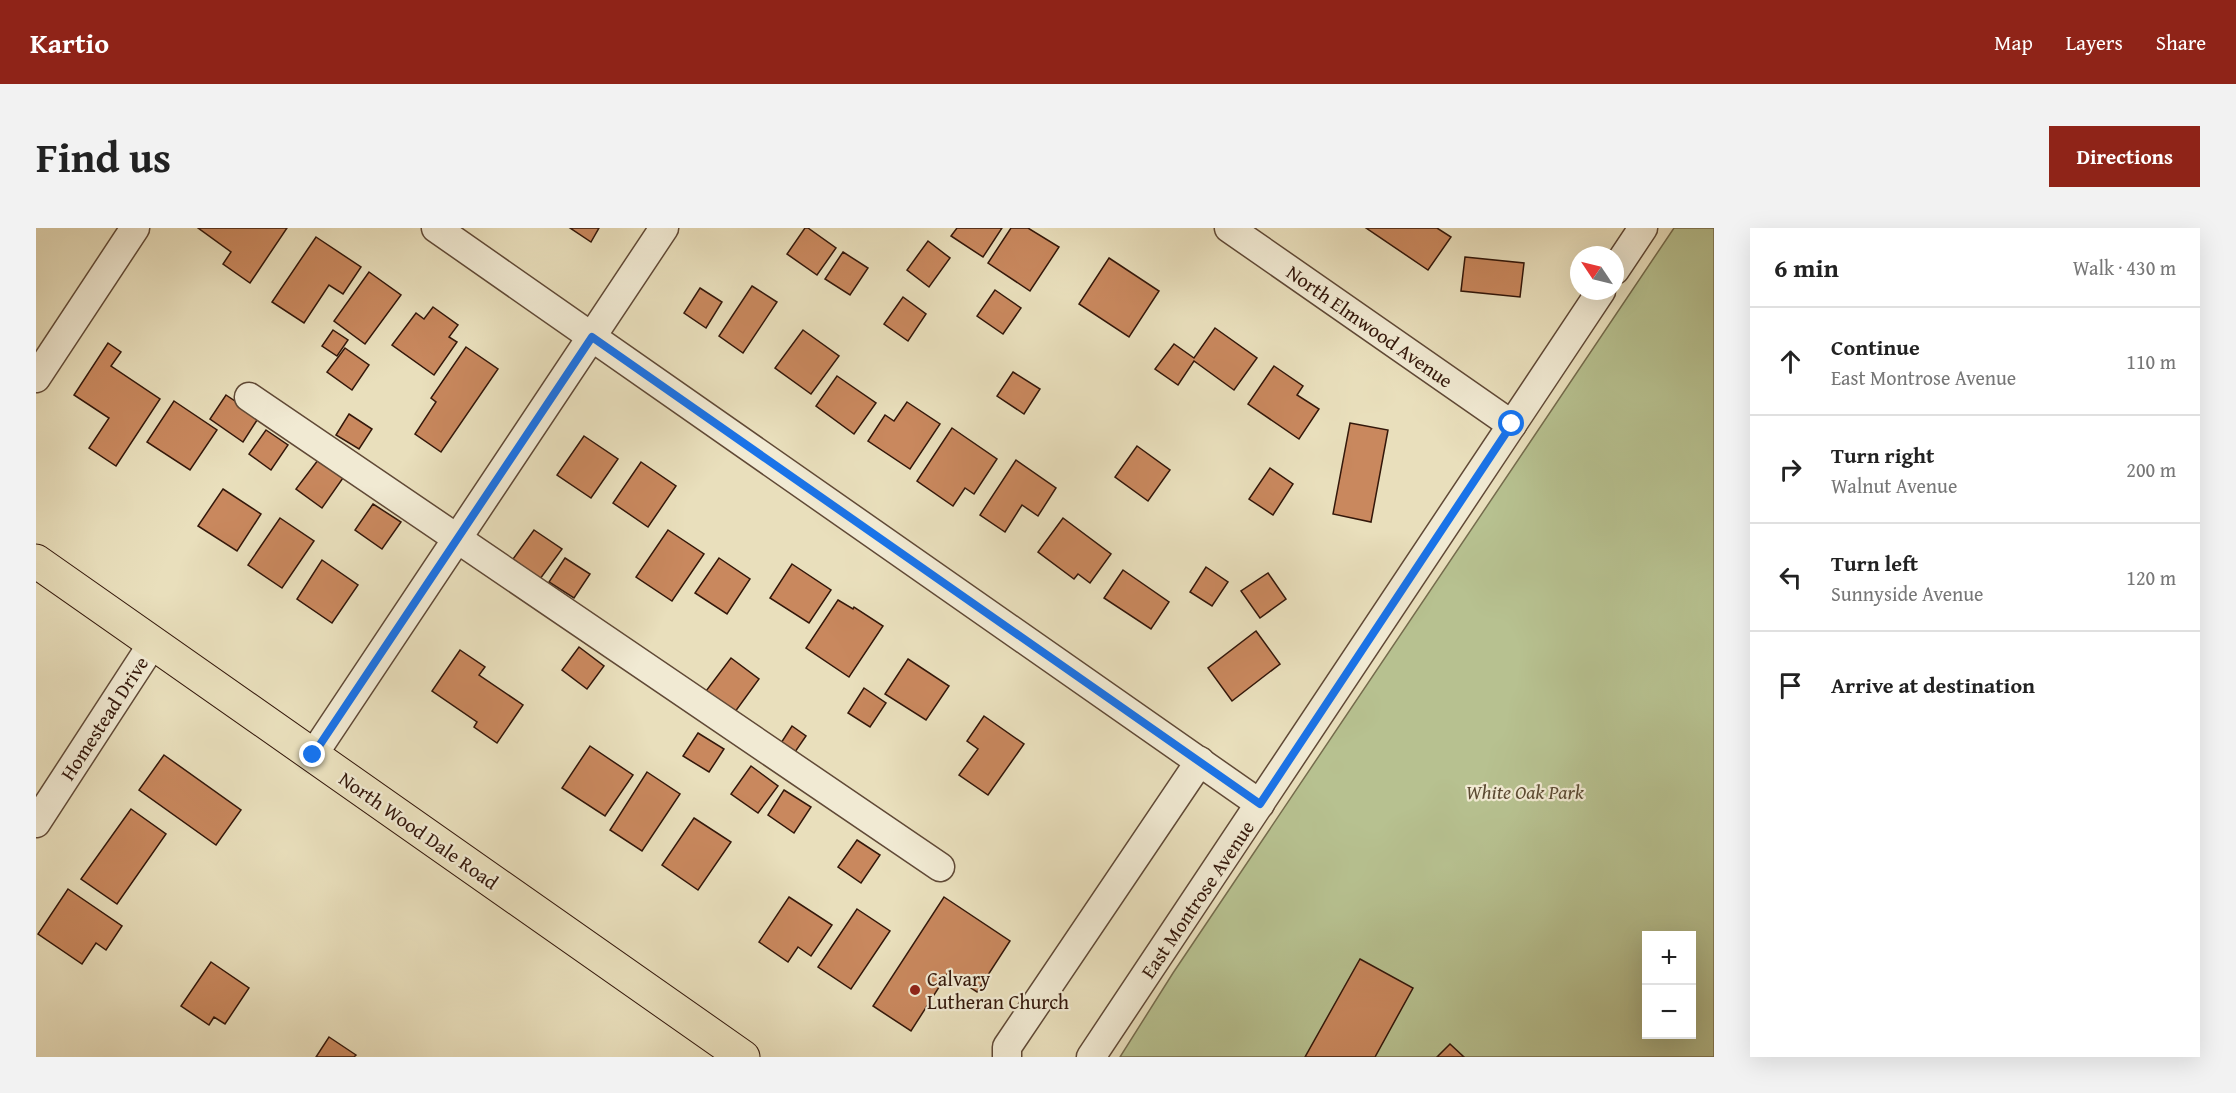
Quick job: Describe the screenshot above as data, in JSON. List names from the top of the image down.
{
  "streets": {
    "main road": ["North Wood Dale Road"],
    "street": ["North Elmwood Avenue", "Homestead Drive", "East Montrose Avenue"]
  },
  "crossings": [
    ["North Elmwood Avenue", "East Montrose Avenue"],
    ["Homestead Drive", "North Wood Dale Road"]
  ],
  "parks": ["White Oak Park"],
  "places": ["Calvary Lutheran Church"],
  "north": "top left",
  "page": {
    "header": "Kartio",
    "nav": ["Map", "Layers", "Share"],
    "title": "Find us",
    "buttons": "Directions",
    "heading": ["6 min", "Walk · 430 m"],
    "list": [
      ["Continue", "East Montrose Avenue", "110 m"],
      ["Turn right", "Walnut Avenue", "200 m"],
      ["Turn left", "Sunnyside Avenue", "120 m"],
      "Arrive at destination"
    ],
    "map_buttons": ["+", "−"]
  }
}
